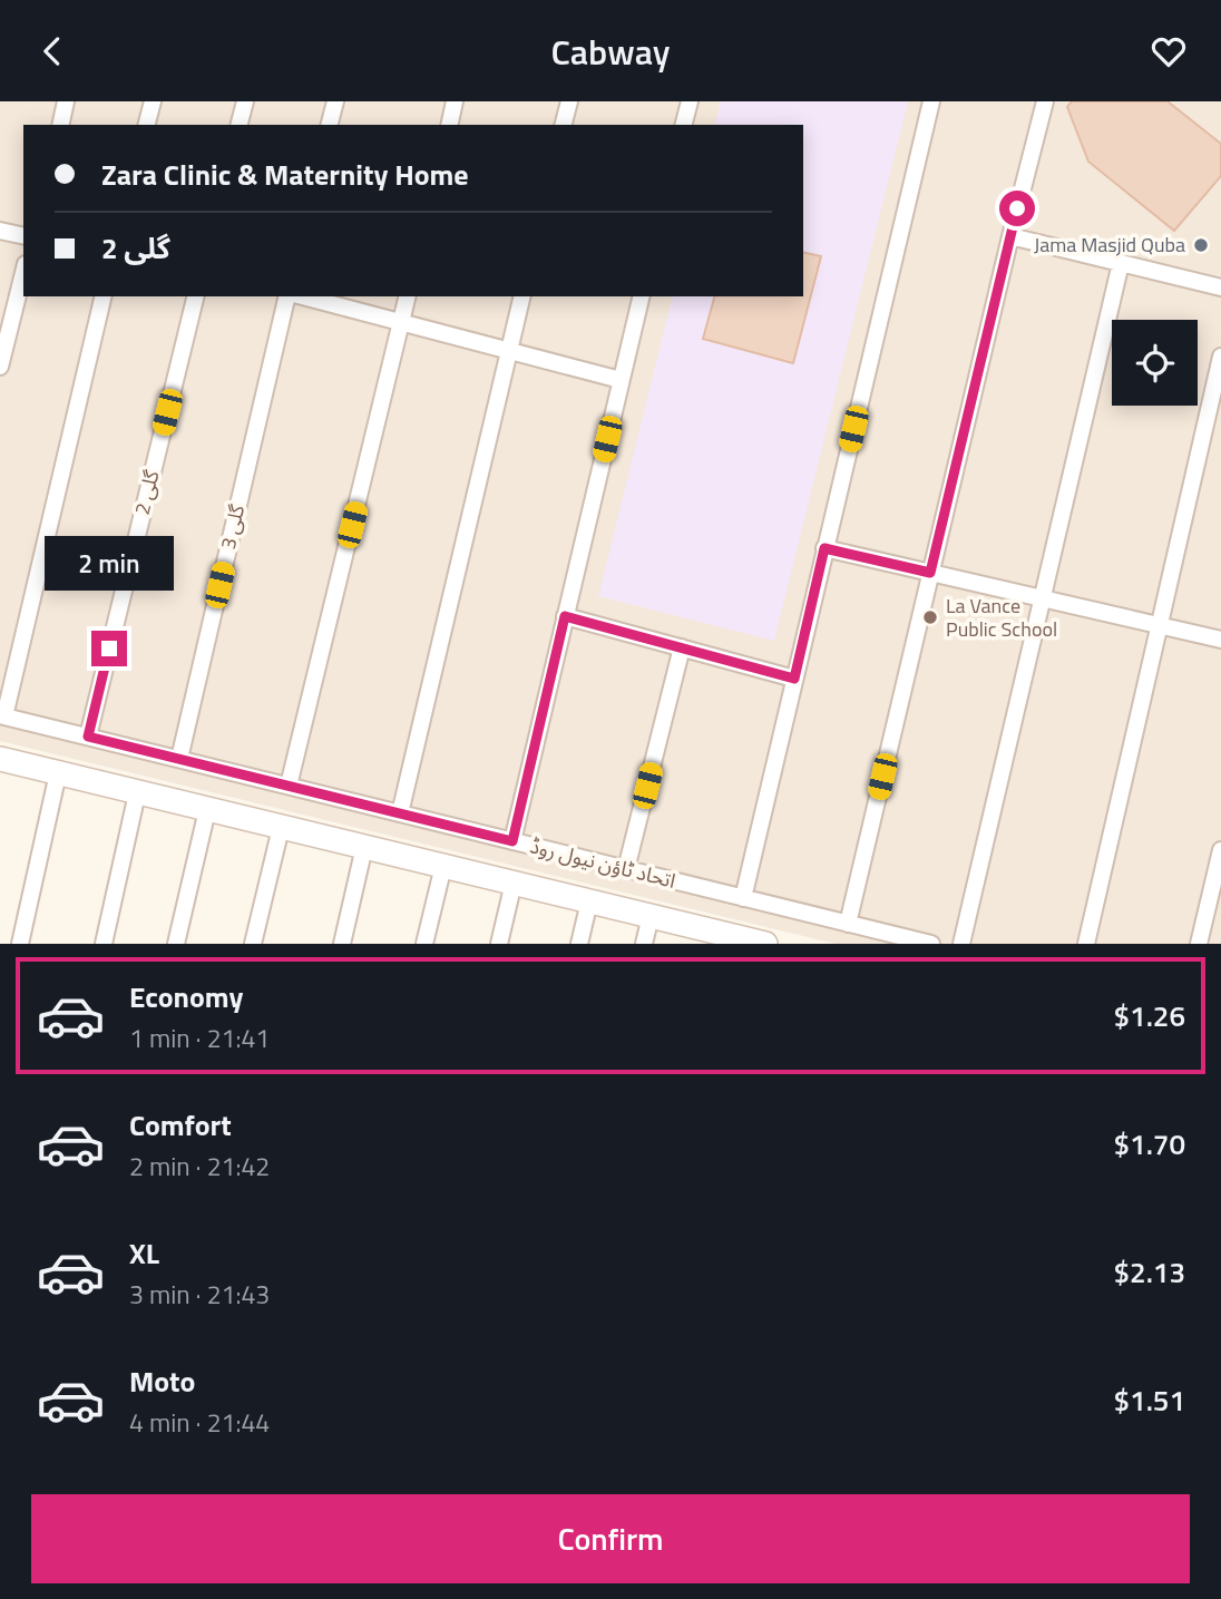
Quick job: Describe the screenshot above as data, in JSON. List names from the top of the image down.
{
  "streets": {
    "street": ["گلی 2", "گلی 3", "اتحاد ٹاؤن نیول روڈ"]
  },
  "crossings": [
    ["گلی 2", "اتحاد ٹاؤن نیول روڈ"],
    ["گلی 3", "اتحاد ٹاؤن نیول روڈ"]
  ],
  "places": ["Jama Masjid Quba", "La Vance Public School"],
  "page": {
    "header": "Cabway",
    "banner": ["Zara Clinic & Maternity Home", "گلی 2"],
    "bubble": "2 min",
    "list": [
      {
        "name": "Economy",
        "note": "1 min · 21:41",
        "value": "$1.26"
      },
      {
        "name": "Comfort",
        "note": "2 min · 21:42",
        "value": "$1.70"
      },
      {
        "name": "XL",
        "note": "3 min · 21:43",
        "value": "$2.13"
      },
      {
        "name": "Moto",
        "note": "4 min · 21:44",
        "value": "$1.51"
      }
    ],
    "buttons": "Confirm"
  }
}
